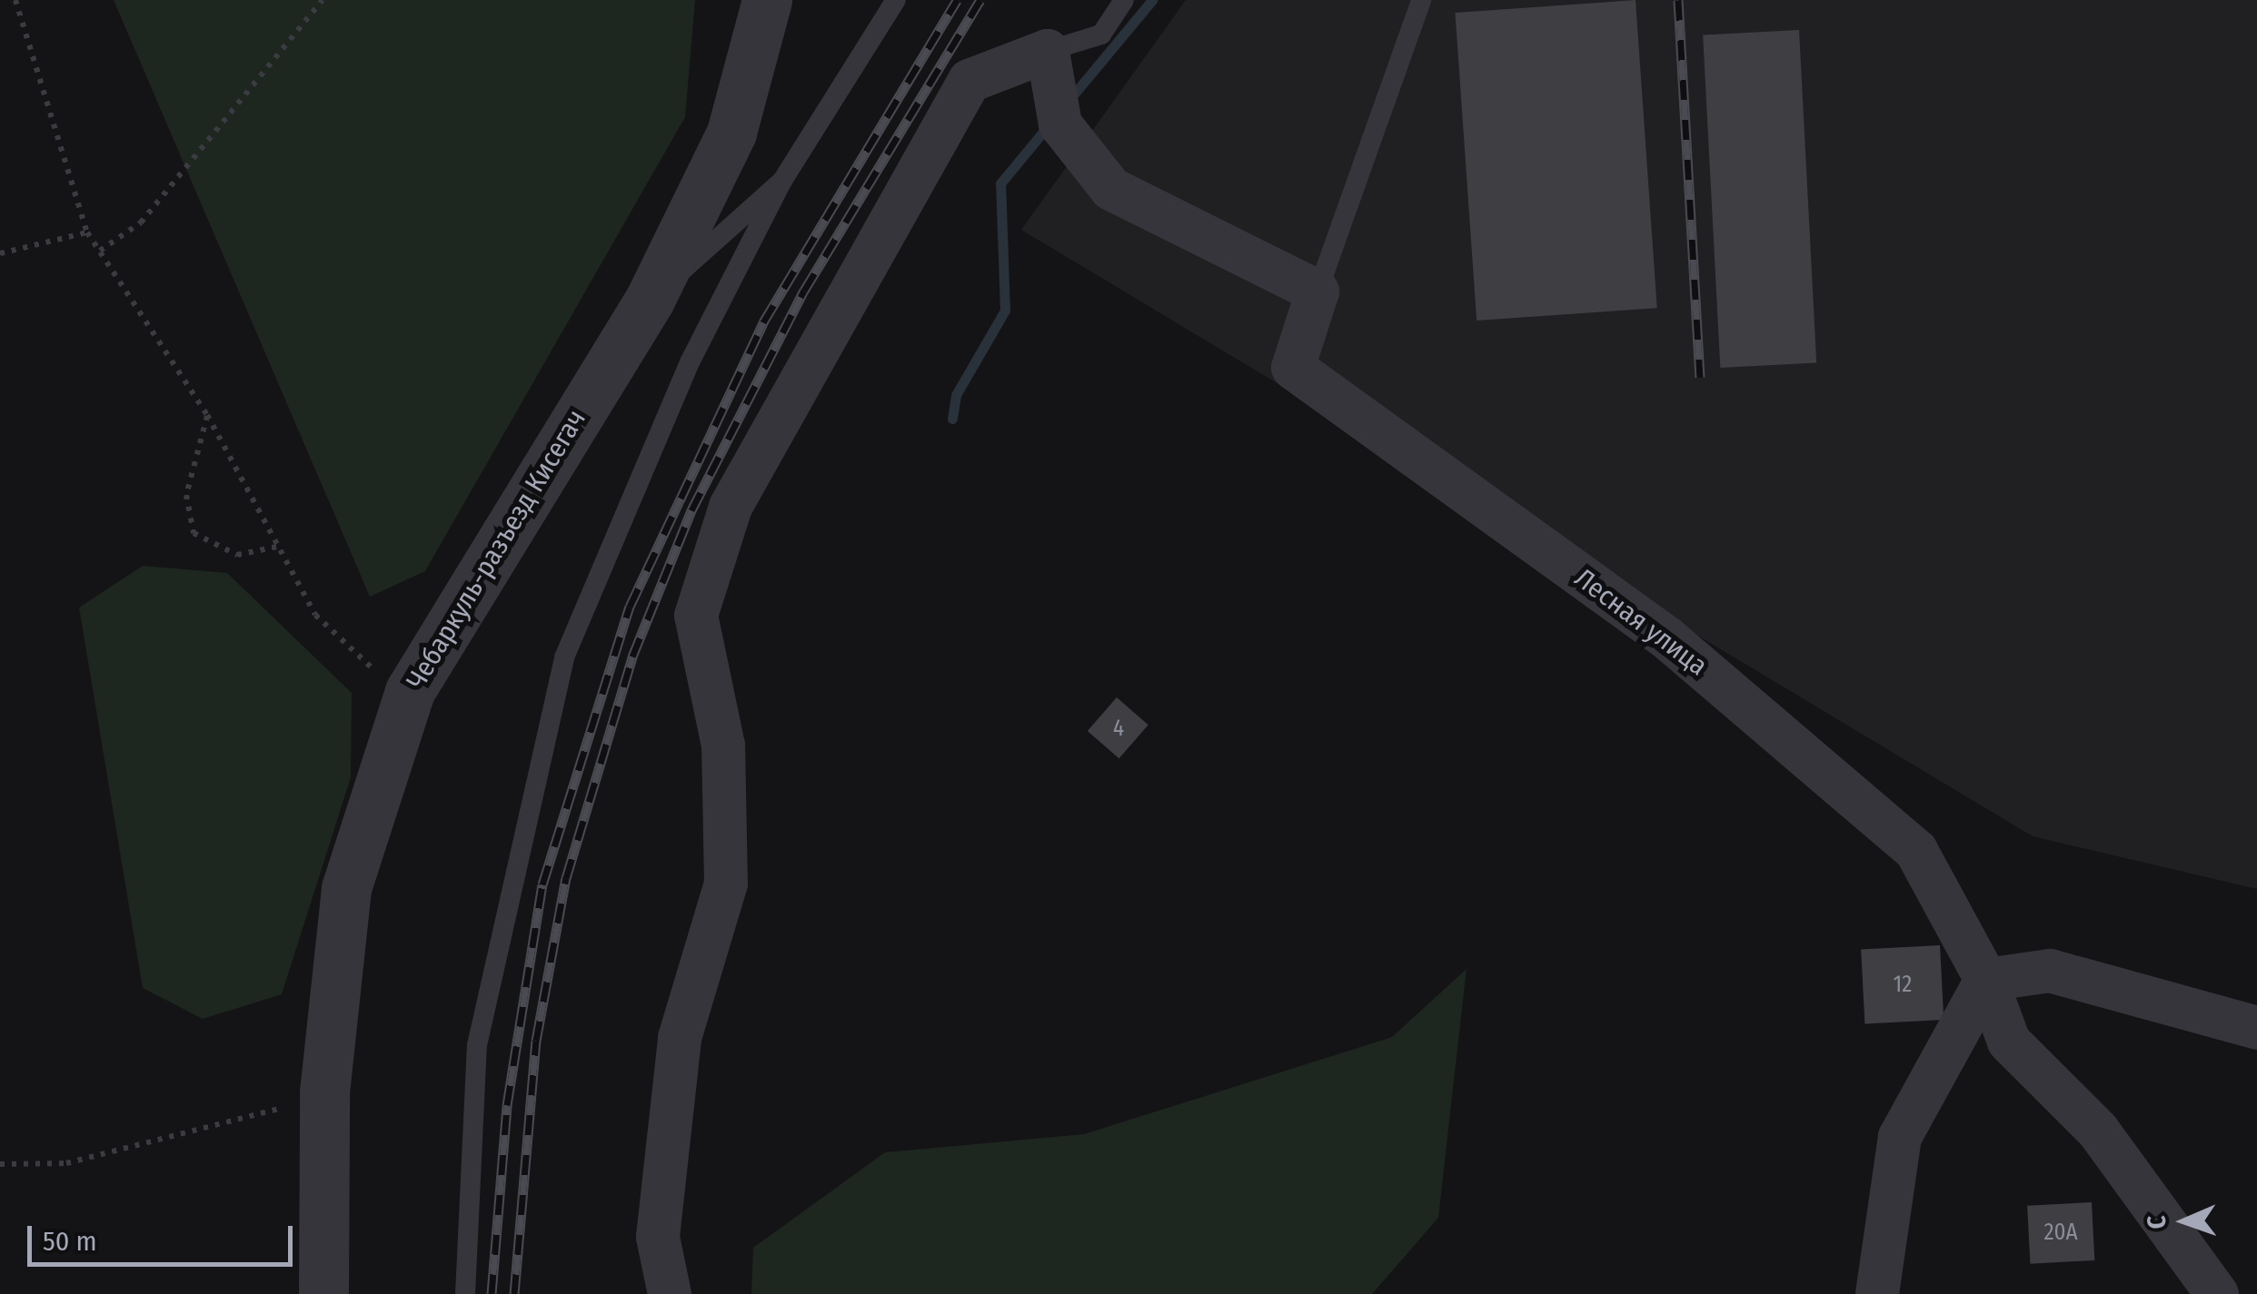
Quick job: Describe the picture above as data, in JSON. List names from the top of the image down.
{
  "streets": {
    "street": ["Чебаркуль-разъезд Кисегач", "Лесная улица"]
  },
  "house_numbers": ["4", "12", "20А"],
  "scale_bar": "50 m",
  "north": "left"
}
